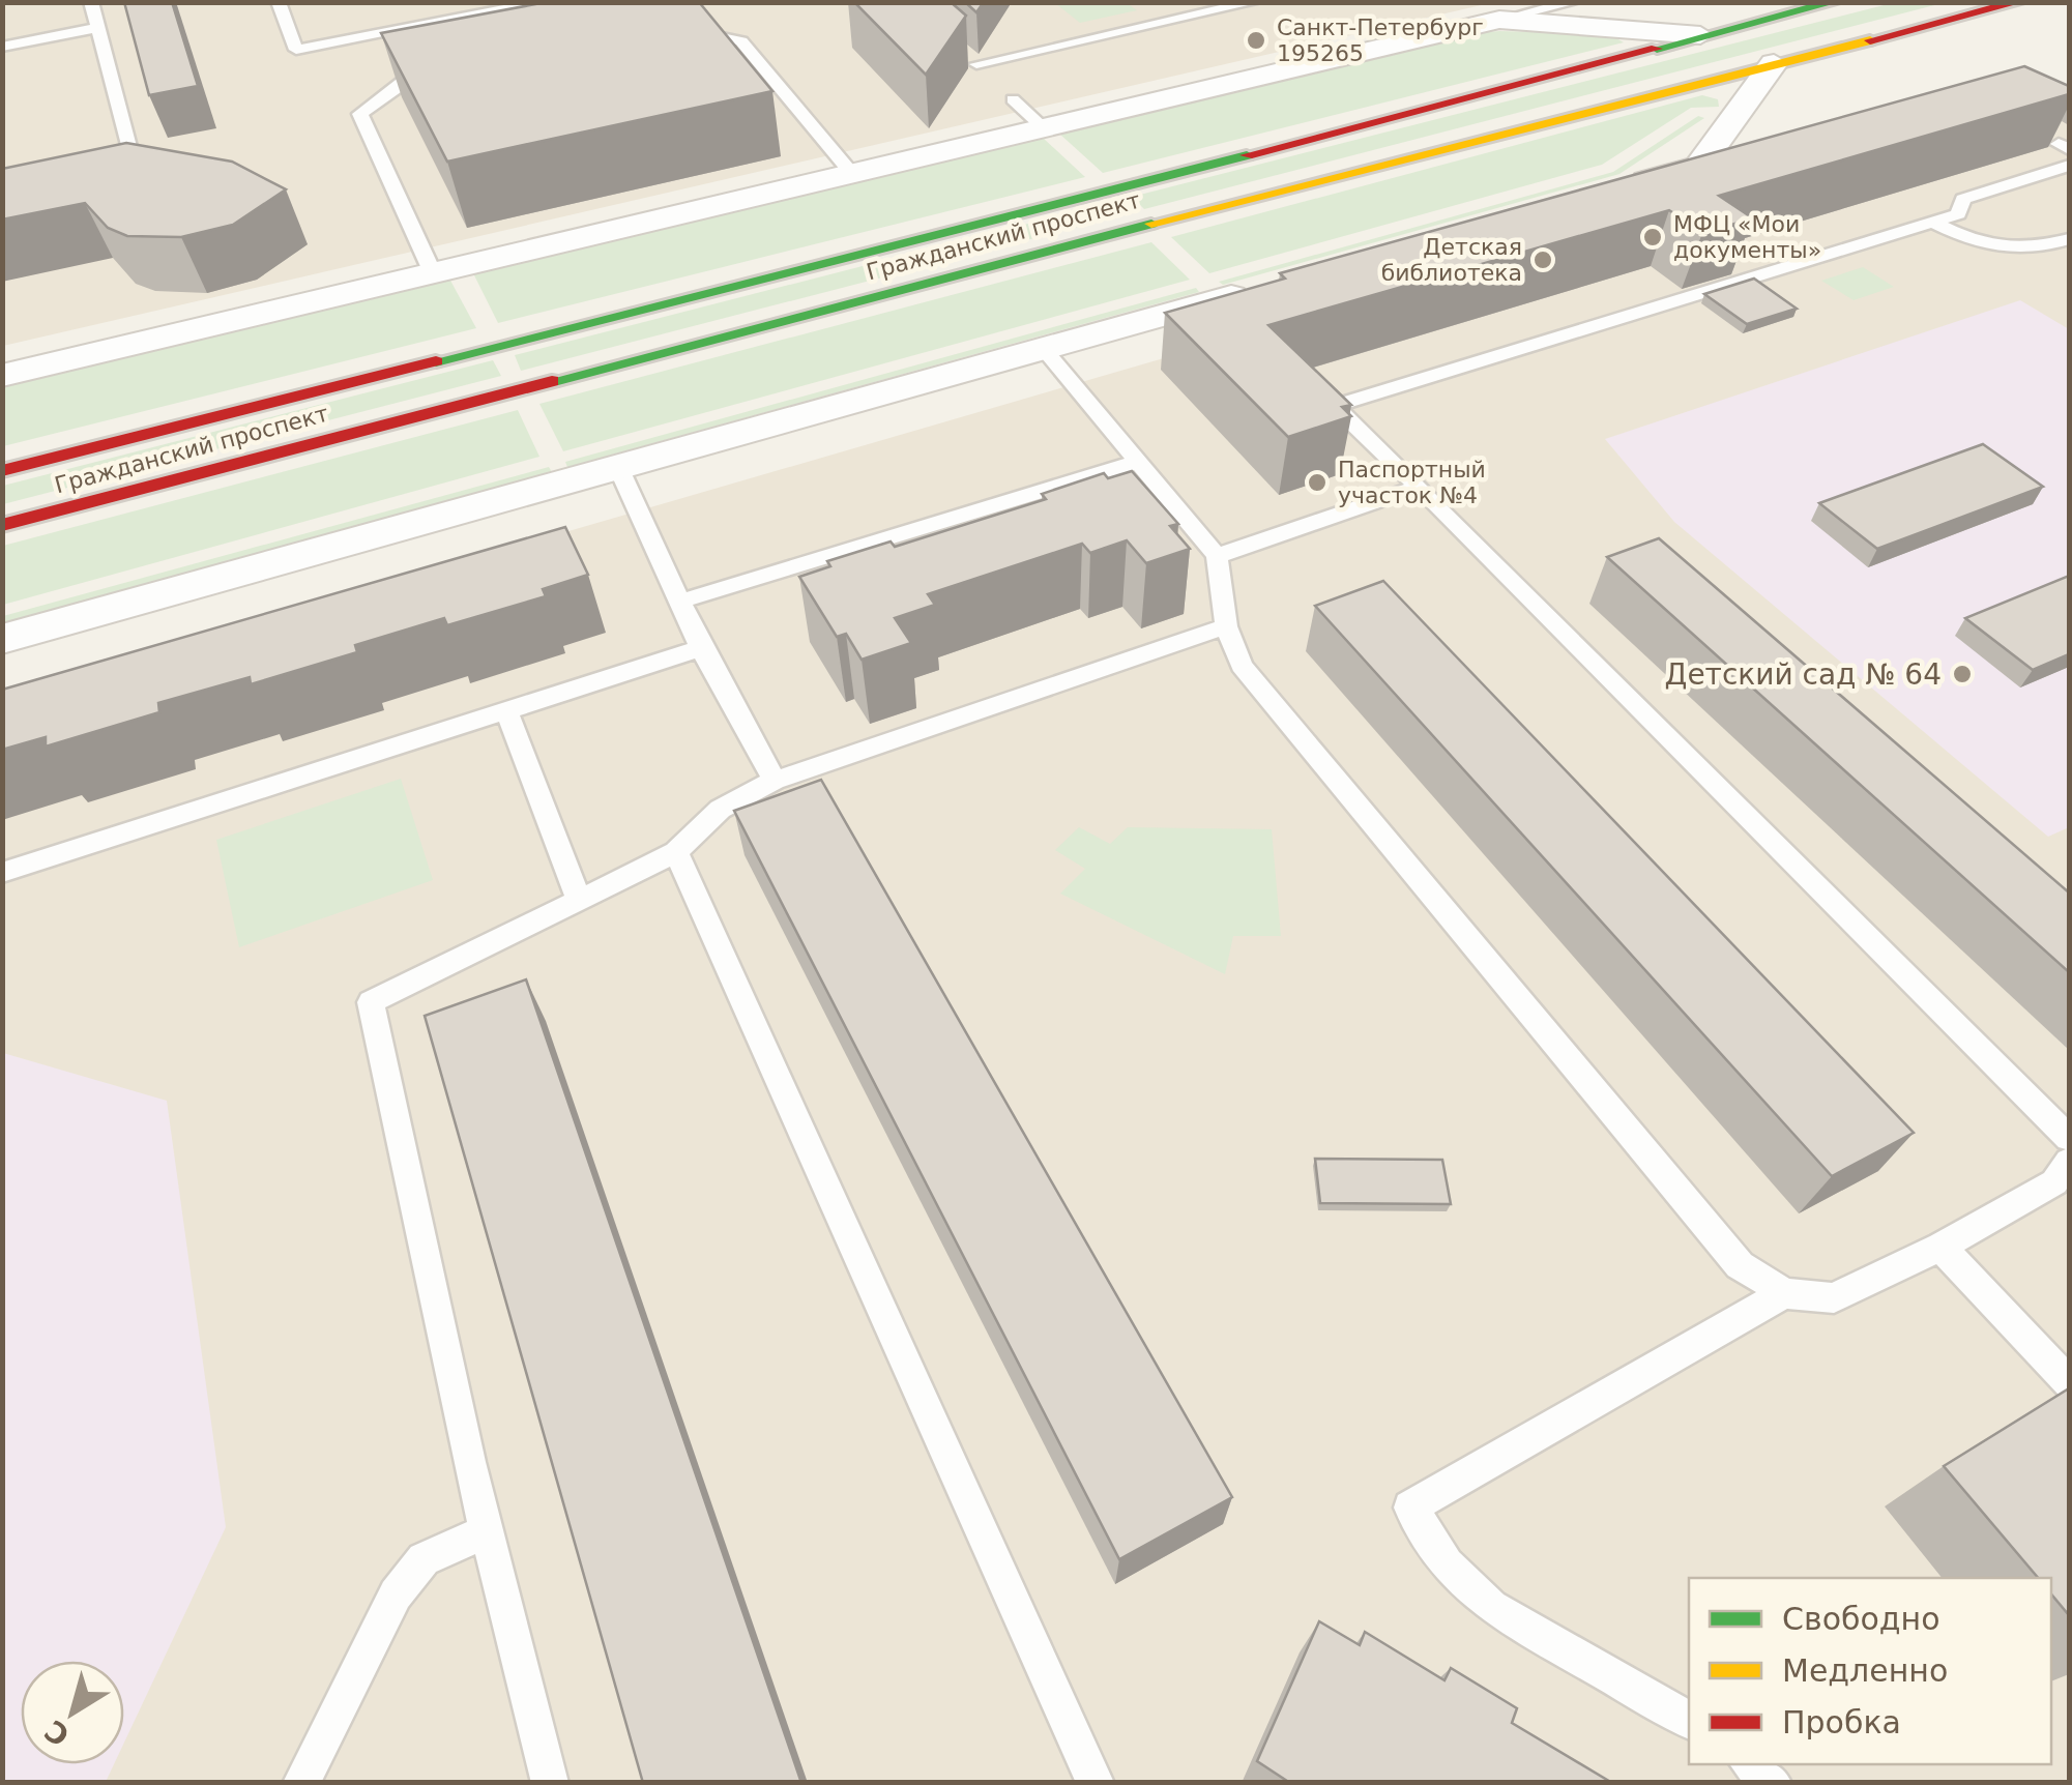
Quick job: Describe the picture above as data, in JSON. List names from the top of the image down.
{
  "streets": {
    "main road": ["Гражданский проспект"]
  },
  "places": [
    "Санкт-Петербург 195265",
    "МФЦ «Мои документы»",
    "Детская библиотека",
    "Паспортный участок №4",
    "Детский сад № 64"
  ],
  "legend": ["Свободно", "Медленно", "Пробка"],
  "north": "bottom left"
}
